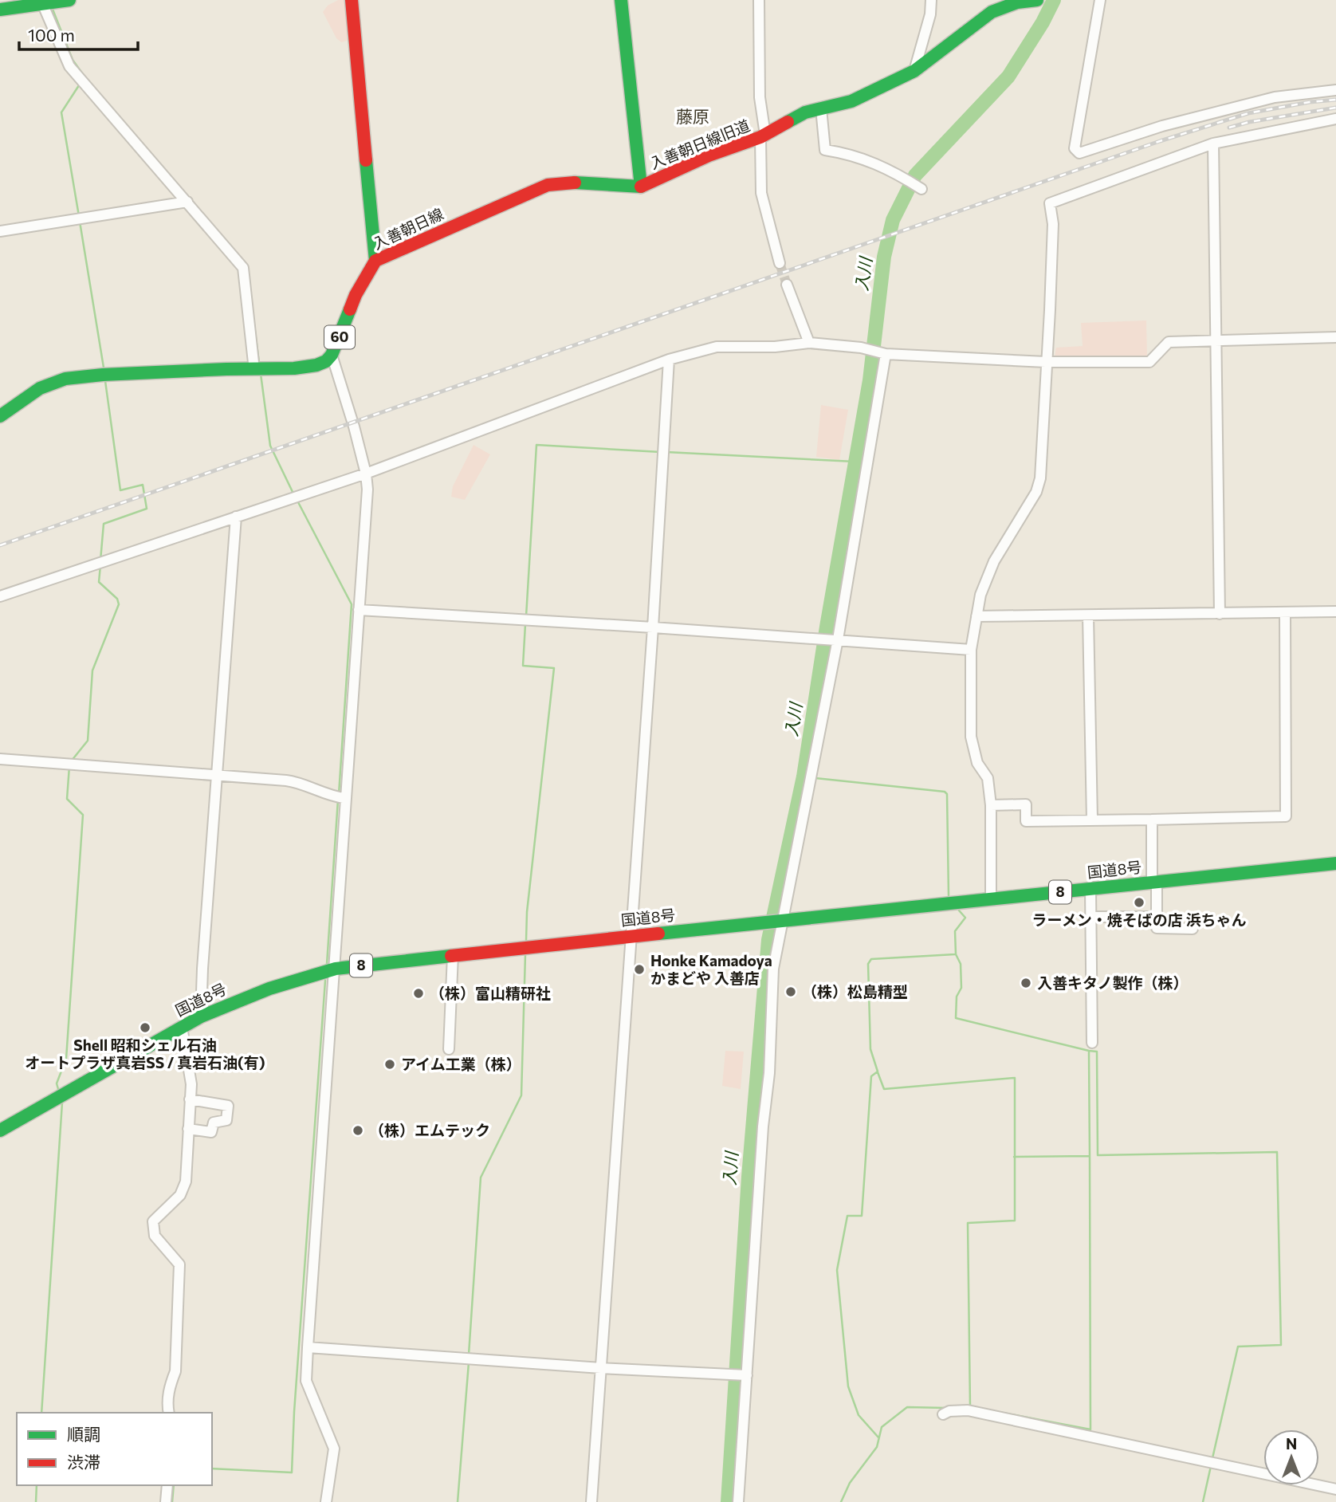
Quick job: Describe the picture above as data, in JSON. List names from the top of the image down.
{
  "streets": {
    "main road": [
      "入善朝日線旧道",
      "入善朝日線",
      "60",
      "国道8号",
      "8"
    ]
  },
  "crossings": [
    ["入善朝日線旧道", "入善朝日線"],
    ["入善朝日線", "60"]
  ],
  "districts": ["藤原"],
  "water": ["入川"],
  "places": [
    "ラーメン・焼そばの店 浜ちゃん",
    "Honke Kamadoya かまどや 入善店",
    "入善キタノ製作（株）",
    "（株）松島精型",
    "（株）富山精研社",
    "Shell 昭和シェル石油 オートプラザ真岩SS / 真岩石油(有)",
    "アイム工業（株）",
    "（株）エムテック"
  ],
  "legend": ["順調", "渋滞"],
  "scale_bar": "100 m",
  "north": "top"
}
